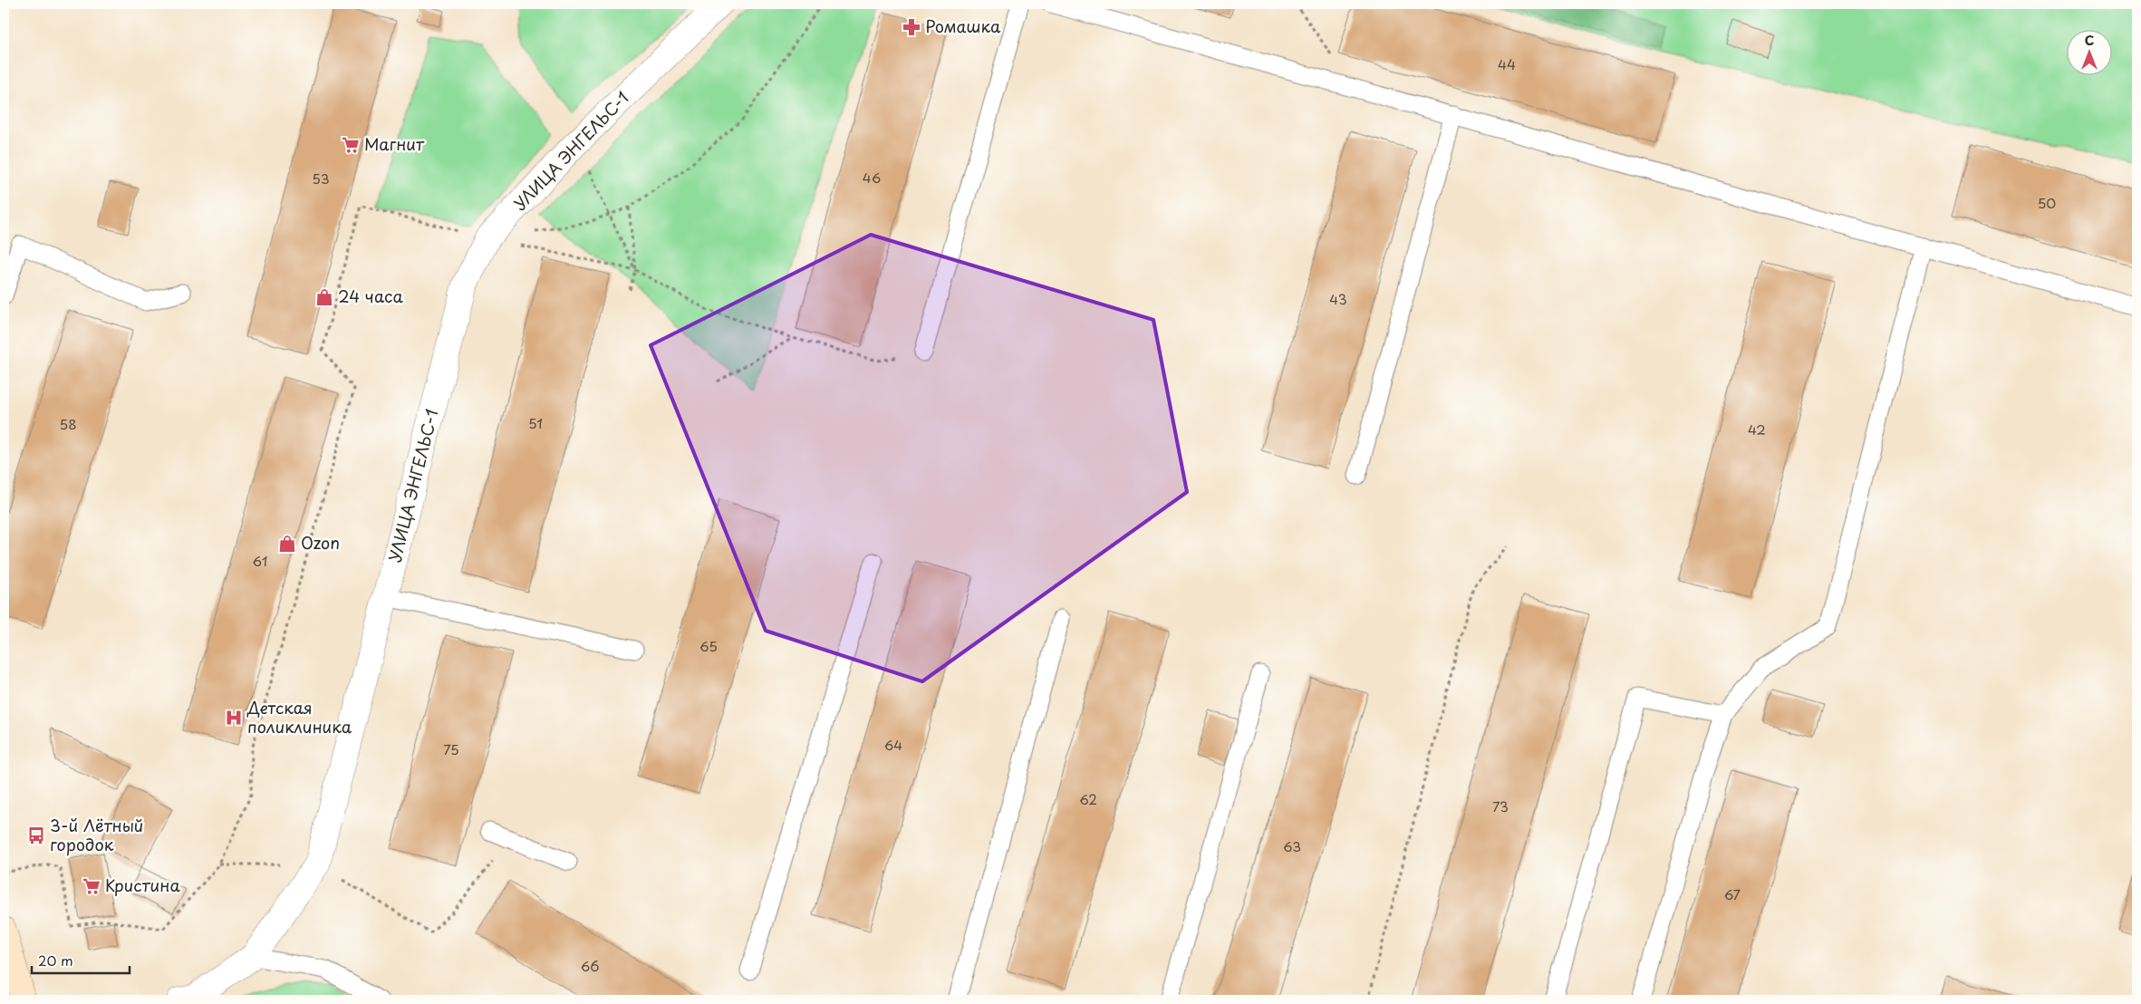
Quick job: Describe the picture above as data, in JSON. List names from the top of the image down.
{
  "streets": {
    "street": ["УЛИЦА ЭНГЕЛЬС-1"]
  },
  "places": {
    "pharmacy": ["Ромашка"],
    "supermarket": ["Магнит", "Кристина"],
    "shop": ["24 часа", "Ozon"],
    "hospital": ["Детская поликлиника"],
    "bus stop": ["3-й Лётный городок"]
  },
  "house_numbers": [
    "44",
    "46",
    "53",
    "50",
    "43",
    "51",
    "58",
    "42",
    "61",
    "65",
    "64",
    "75",
    "62",
    "73",
    "63",
    "67",
    "66"
  ],
  "scale_bar": "20 m",
  "north": "top"
}
